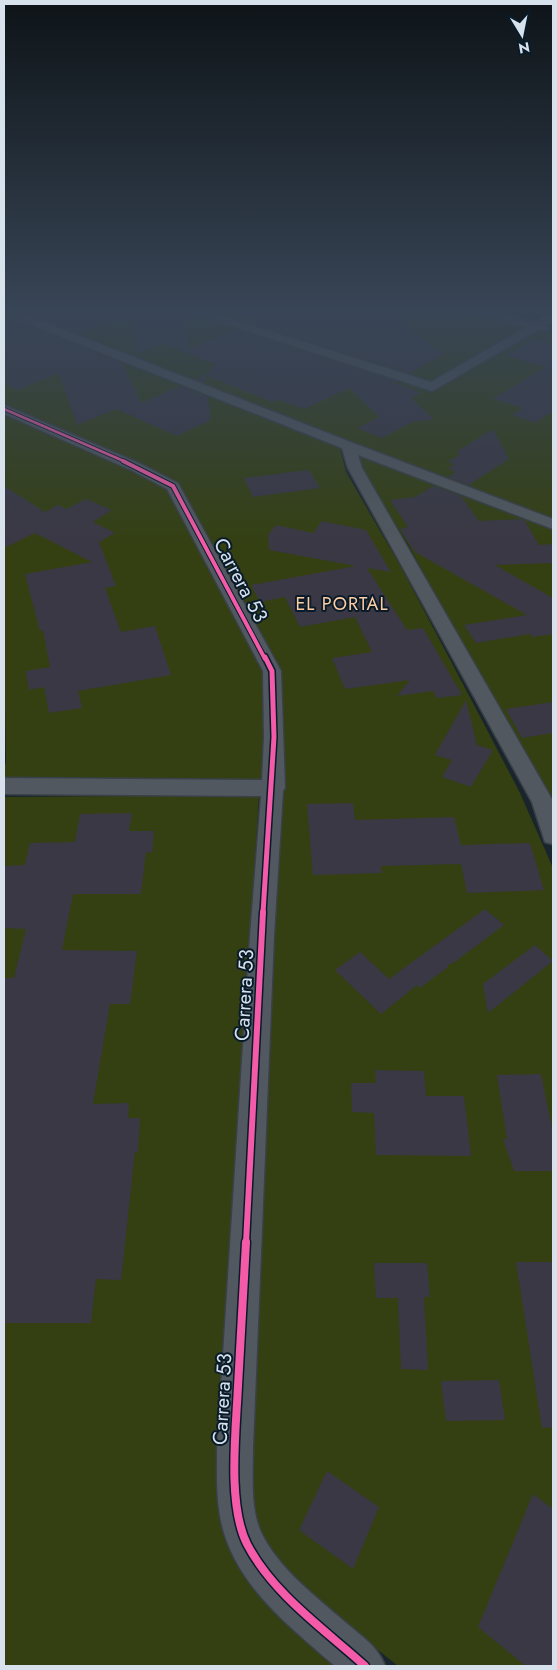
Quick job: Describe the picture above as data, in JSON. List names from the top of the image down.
{
  "streets": {
    "street": ["Carrera 53"]
  },
  "districts": ["EL PORTAL"],
  "north": "bottom"
}
